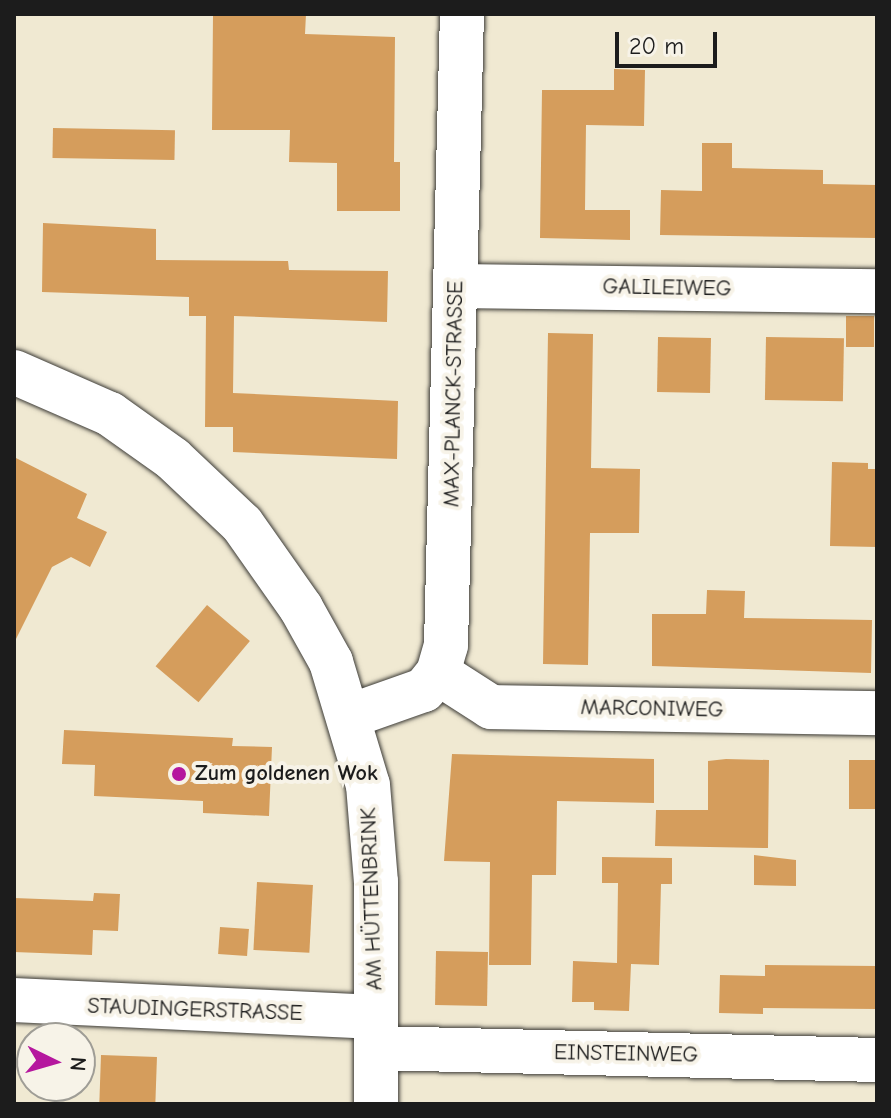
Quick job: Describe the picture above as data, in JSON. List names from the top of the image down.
{
  "streets": {
    "street": [
      "GALILEIWEG",
      "MAX-PLANCK-STRASSE",
      "MARCONIWEG",
      "AM HÜTTENBRINK",
      "STAUDINGERSTRASSE",
      "EINSTEINWEG"
    ]
  },
  "crossings": [
    ["GALILEIWEG", "MAX-PLANCK-STRASSE"],
    ["MAX-PLANCK-STRASSE", "MARCONIWEG"],
    ["AM HÜTTENBRINK", "STAUDINGERSTRASSE"],
    ["AM HÜTTENBRINK", "EINSTEINWEG"],
    ["STAUDINGERSTRASSE", "EINSTEINWEG"]
  ],
  "places": ["Zum goldenen Wok"],
  "scale_bar": "20 m",
  "north": "right"
}
